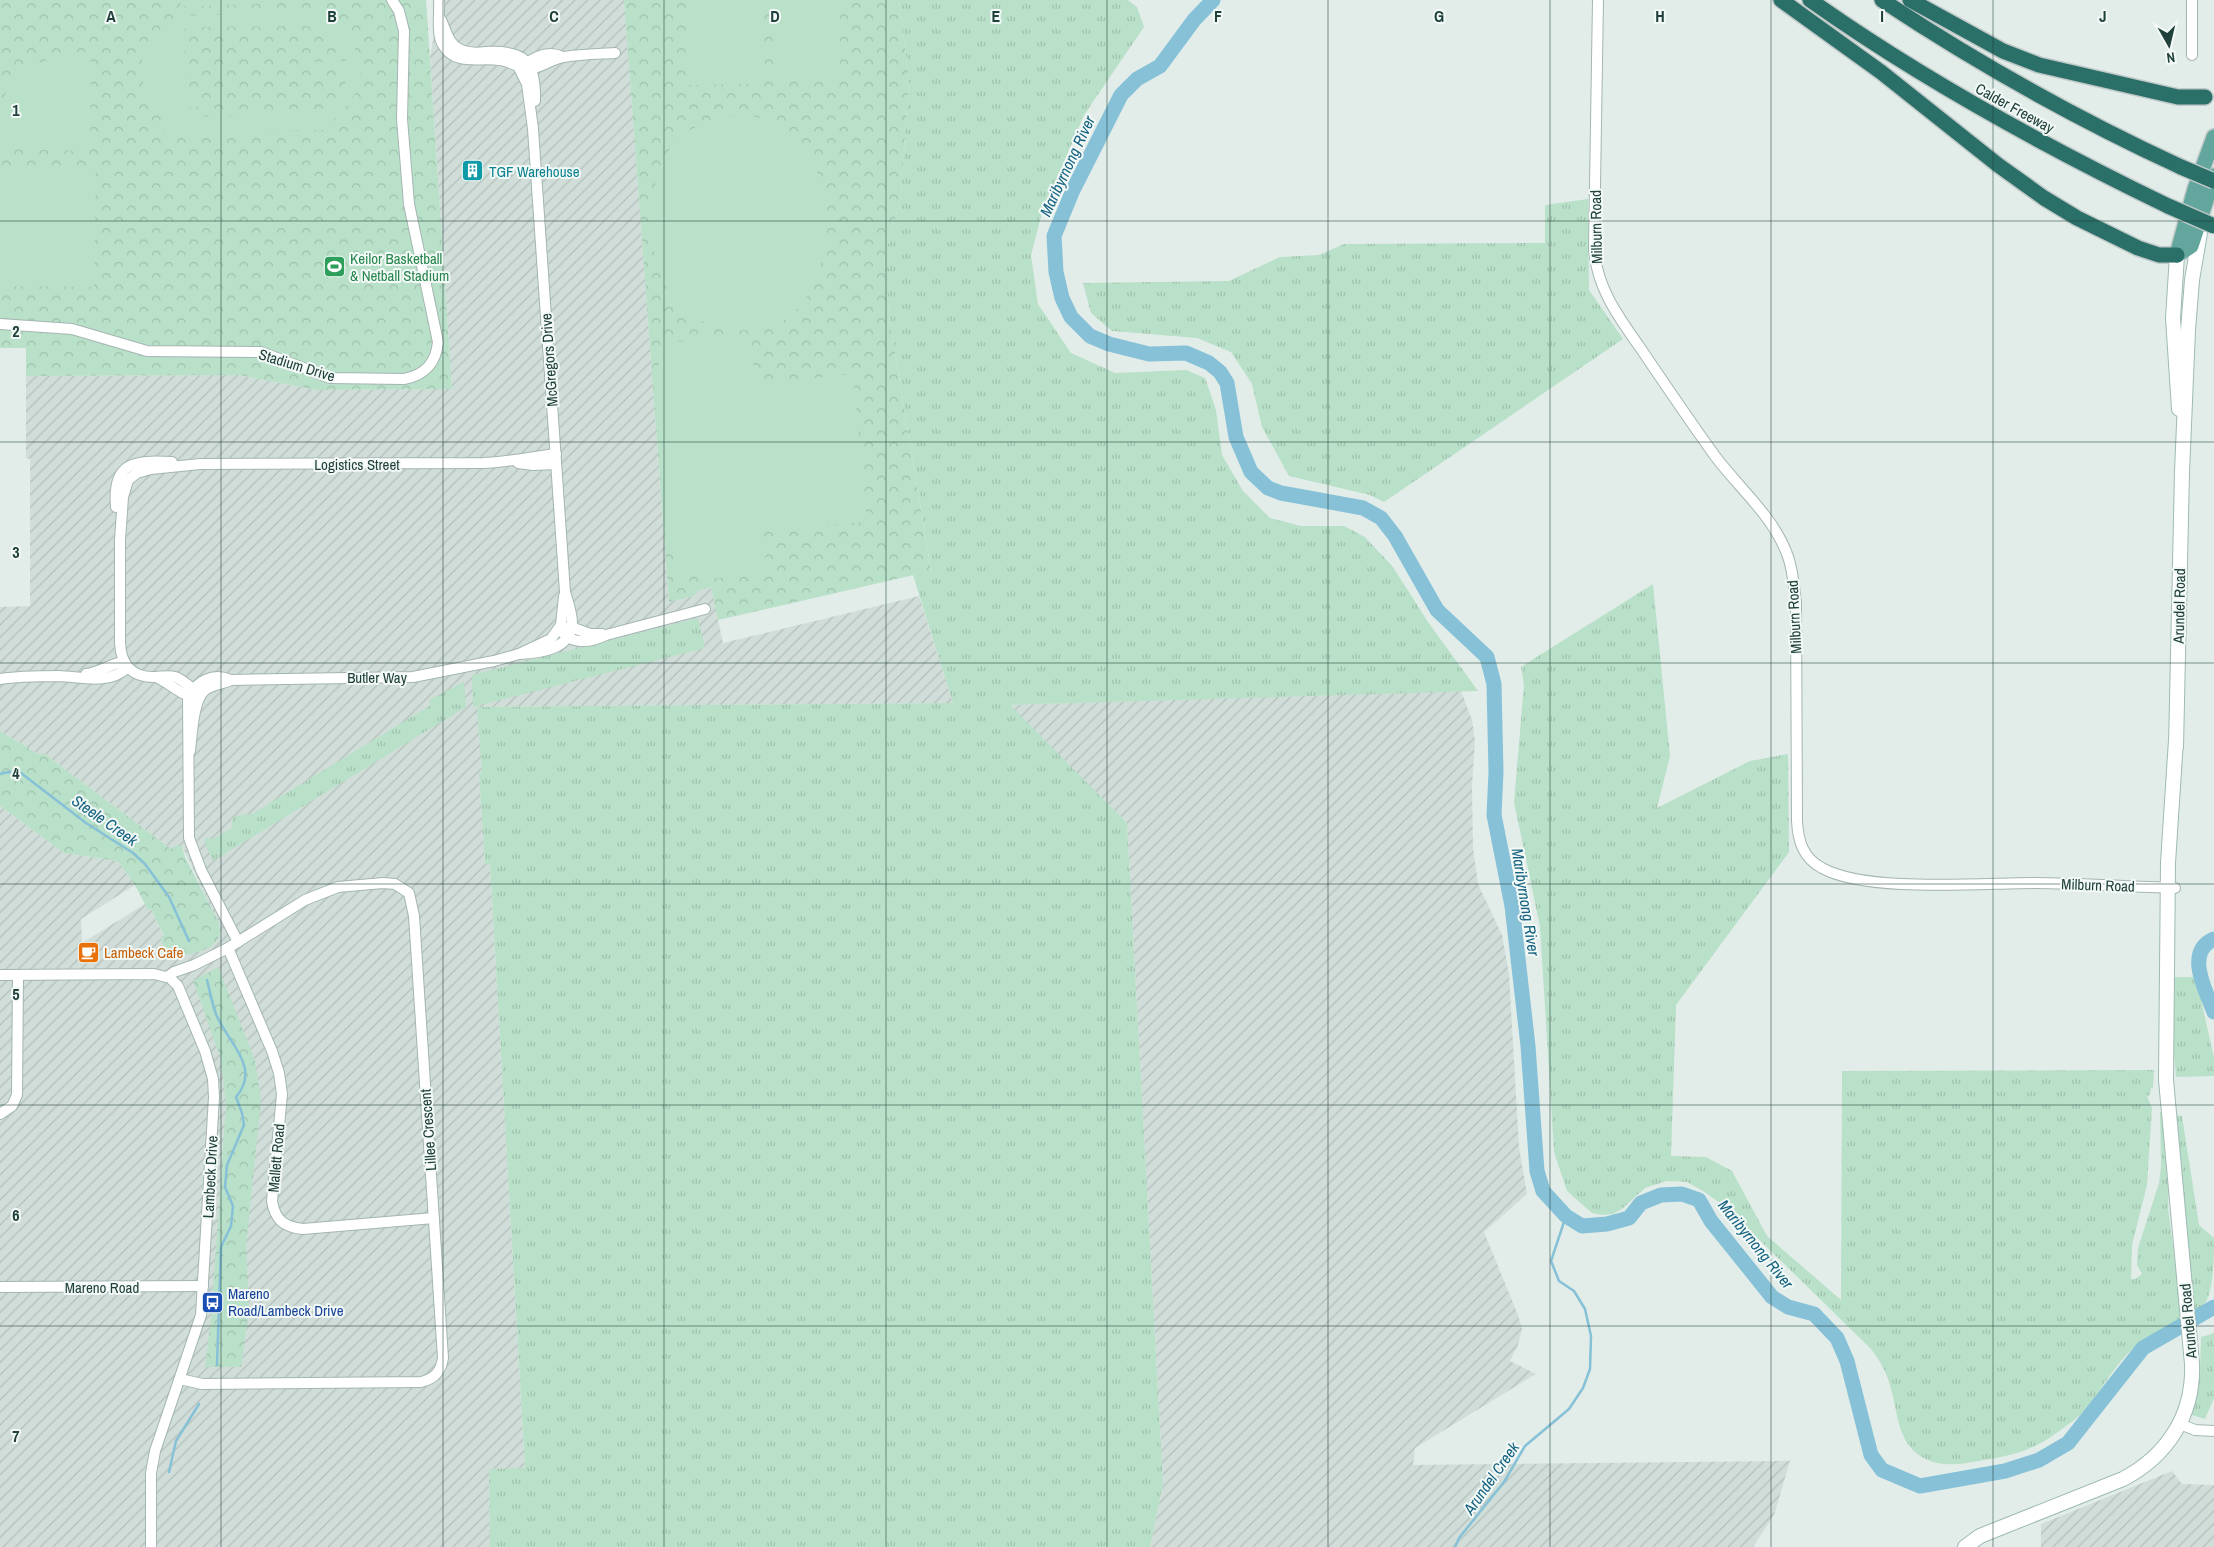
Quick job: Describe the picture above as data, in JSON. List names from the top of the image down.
{
  "streets": {
    "highway": ["Calder Freeway"],
    "street": [
      "Milburn Road",
      "McGregors Drive",
      "Stadium Drive",
      "Logistics Street",
      "Arundel Road",
      "Butler Way",
      "Lillee Crescent",
      "Mallett Road",
      "Lambeck Drive",
      "Mareno Road"
    ]
  },
  "crossings": [
    ["Calder Freeway", "Arundel Road"],
    ["Milburn Road", "Arundel Road"],
    ["McGregors Drive", "Logistics Street"],
    ["McGregors Drive", "Butler Way"],
    ["Lillee Crescent", "Mallett Road"],
    ["Lillee Crescent", "Lambeck Drive"],
    ["Lambeck Drive", "Mareno Road"]
  ],
  "water": ["Maribyrnong River", "Steele Creek", "Arundel Creek"],
  "places": {
    "building": ["TGF Warehouse"],
    "sports": ["Keilor Basketball & Netball Stadium"],
    "cafe": ["Lambeck Cafe"],
    "bus stop": ["Mareno Road/Lambeck Drive"]
  },
  "north": "bottom",
  "grid": {
    "columns": [
      "A",
      "B",
      "C",
      "D",
      "E",
      "F",
      "G",
      "H",
      "I",
      "J"
    ],
    "rows": [
      "1",
      "2",
      "3",
      "4",
      "5",
      "6",
      "7"
    ]
  }
}
